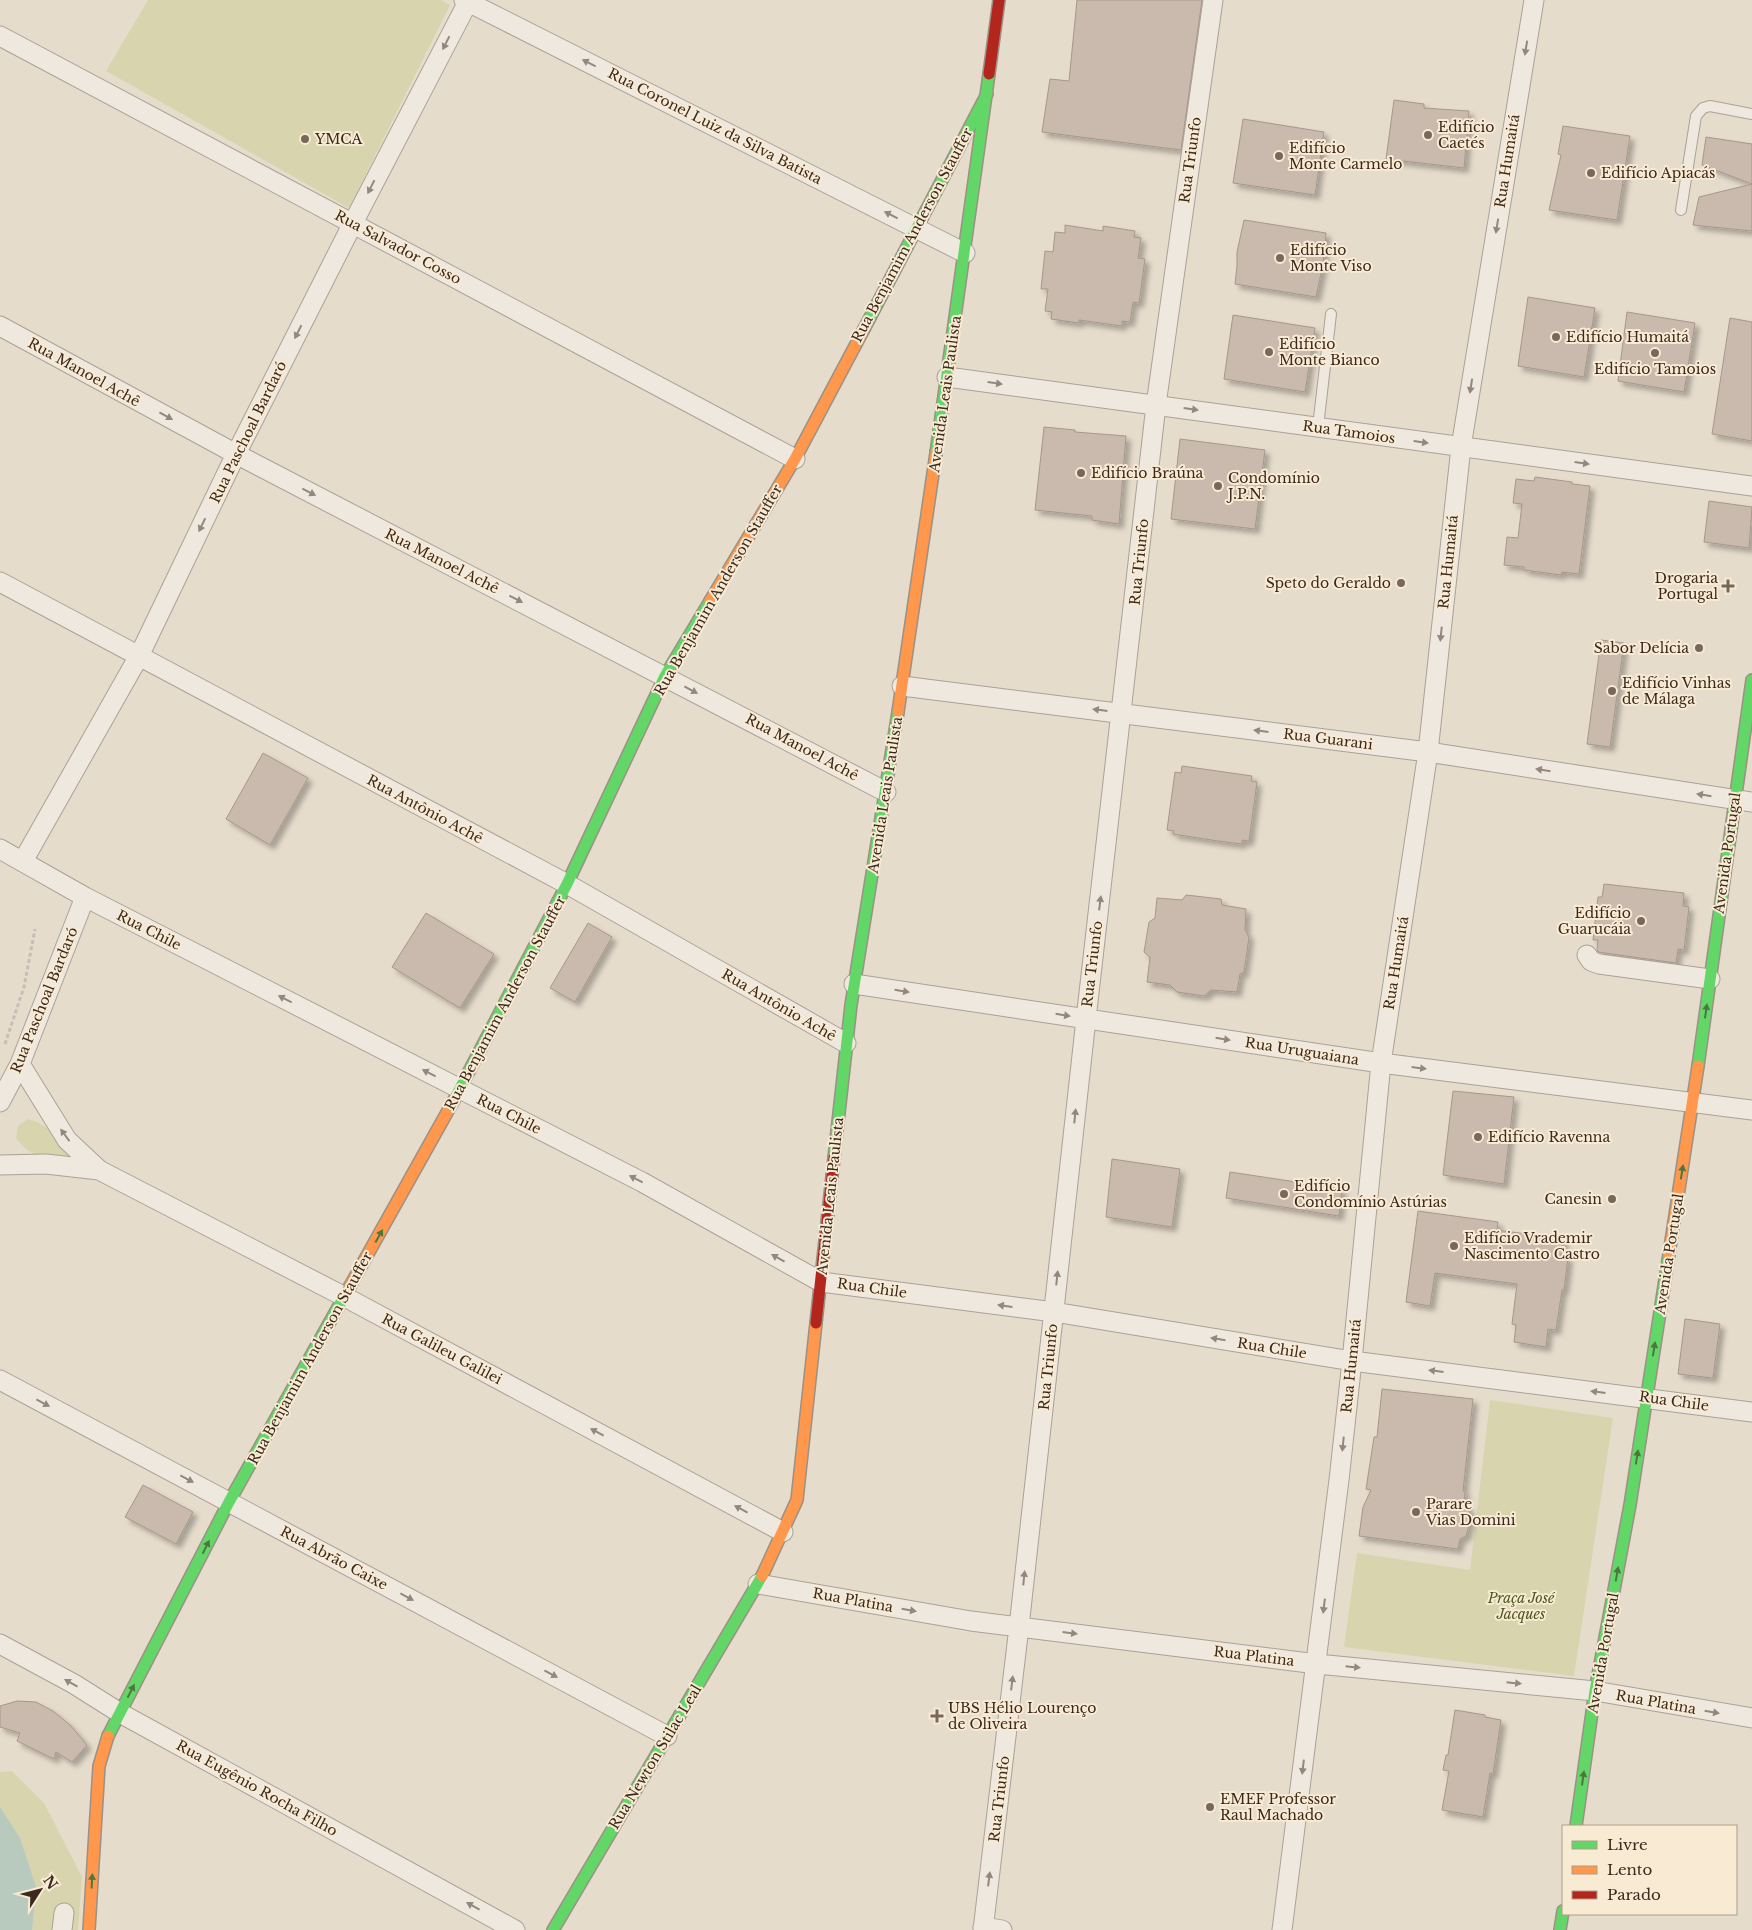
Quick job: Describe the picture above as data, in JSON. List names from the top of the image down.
{
  "streets": {
    "street": [
      "Rua Coronel Luiz da Silva Batista",
      "Rua Triunfo",
      "Rua Humaitá",
      "Rua Benjamim Anderson Stauffer",
      "Rua Salvador Cosso",
      "Rua Manoel Achê",
      "Avenida Leais Paulista",
      "Rua Paschoal Bardaró",
      "Rua Tamoios",
      "Rua Guarani",
      "Rua Antônio Achê",
      "Avenida Portugal",
      "Rua Chile",
      "Rua Uruguaiana",
      "Rua Galileu Galilei",
      "Rua Abrão Caixe",
      "Rua Platina",
      "Rua Newton Stilac Leal",
      "Rua Eugênio Rocha Filho"
    ]
  },
  "crossings": [
    ["Rua Coronel Luiz da Silva Batista", "Rua Benjamim Anderson Stauffer"],
    ["Rua Coronel Luiz da Silva Batista", "Avenida Leais Paulista"],
    ["Rua Coronel Luiz da Silva Batista", "Rua Paschoal Bardaró"],
    ["Rua Triunfo", "Rua Tamoios"],
    ["Rua Triunfo", "Rua Guarani"],
    ["Rua Triunfo", "Rua Chile"],
    ["Rua Triunfo", "Rua Uruguaiana"],
    ["Rua Triunfo", "Rua Platina"],
    ["Rua Humaitá", "Rua Tamoios"],
    ["Rua Humaitá", "Rua Guarani"],
    ["Rua Humaitá", "Rua Chile"],
    ["Rua Humaitá", "Rua Uruguaiana"],
    ["Rua Humaitá", "Rua Platina"],
    ["Rua Benjamim Anderson Stauffer", "Rua Salvador Cosso"],
    ["Rua Benjamim Anderson Stauffer", "Rua Manoel Achê"],
    ["Rua Benjamim Anderson Stauffer", "Avenida Leais Paulista"],
    ["Rua Benjamim Anderson Stauffer", "Rua Antônio Achê"],
    ["Rua Benjamim Anderson Stauffer", "Rua Chile"],
    ["Rua Benjamim Anderson Stauffer", "Rua Galileu Galilei"],
    ["Rua Benjamim Anderson Stauffer", "Rua Abrão Caixe"],
    ["Rua Benjamim Anderson Stauffer", "Rua Eugênio Rocha Filho"],
    ["Rua Salvador Cosso", "Rua Paschoal Bardaró"],
    ["Rua Manoel Achê", "Avenida Leais Paulista"],
    ["Rua Manoel Achê", "Rua Paschoal Bardaró"],
    ["Avenida Leais Paulista", "Rua Tamoios"],
    ["Avenida Leais Paulista", "Rua Guarani"],
    ["Avenida Leais Paulista", "Rua Antônio Achê"],
    ["Avenida Leais Paulista", "Rua Chile"],
    ["Avenida Leais Paulista", "Rua Uruguaiana"],
    ["Avenida Leais Paulista", "Rua Galileu Galilei"],
    ["Avenida Leais Paulista", "Rua Platina"],
    ["Avenida Leais Paulista", "Rua Newton Stilac Leal"],
    ["Rua Paschoal Bardaró", "Rua Antônio Achê"],
    ["Rua Paschoal Bardaró", "Rua Chile"],
    ["Rua Paschoal Bardaró", "Rua Galileu Galilei"],
    ["Rua Guarani", "Avenida Portugal"],
    ["Avenida Portugal", "Rua Chile"],
    ["Avenida Portugal", "Rua Uruguaiana"],
    ["Avenida Portugal", "Rua Platina"],
    ["Rua Abrão Caixe", "Rua Newton Stilac Leal"],
    ["Rua Platina", "Rua Newton Stilac Leal"]
  ],
  "one_way": [
    "Rua Coronel Luiz da Silva Batista",
    "Rua Triunfo",
    "Rua Humaitá",
    "Rua Manoel Achê",
    "Rua Paschoal Bardaró",
    "Rua Tamoios",
    "Rua Guarani",
    "Avenida Portugal",
    "Rua Chile",
    "Rua Uruguaiana",
    "Rua Galileu Galilei",
    "Rua Abrão Caixe",
    "Rua Platina",
    "Rua Eugênio Rocha Filho"
  ],
  "parks": ["Praça José Jacques"],
  "places": {
    "other": [
      "Edifício Caetés",
      "YMCA",
      "Edifício Monte Carmelo",
      "Edifício Apiacás",
      "Edifício Monte Viso",
      "Edifício Humaitá",
      "Edifício Monte Bianco",
      "Edifício Tamoios",
      "Edifício Braúna",
      "Condomínio J.P.N.",
      "Speto do Geraldo",
      "Sabor Delícia",
      "Edifício Vinhas de Málaga",
      "Edifício Guarucáia",
      "Edifício Ravenna",
      "Edifício Condomínio Astúrias",
      "Canesin",
      "Edifício Vrademir Nascimento Castro",
      "Parare Vias Domini",
      "EMEF Professor Raul Machado"
    ],
    "health": ["Drogaria Portugal", "UBS Hélio Lourenço de Oliveira"]
  },
  "legend": ["Livre", "Lento", "Parado"],
  "north": "top right"
}
